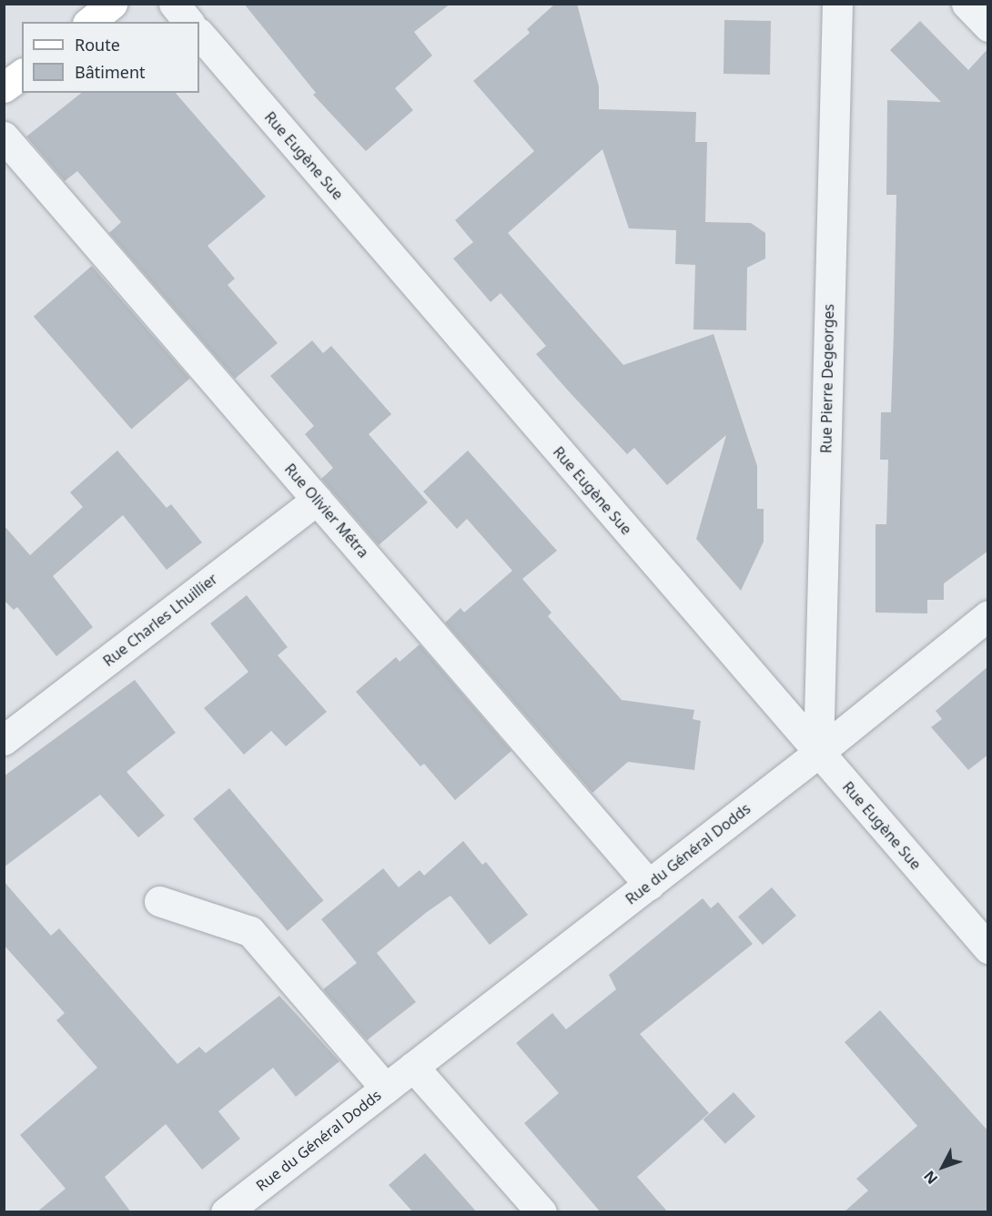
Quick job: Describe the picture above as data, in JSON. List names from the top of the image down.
{
  "streets": {
    "street": [
      "Rue Eugène Sue",
      "Rue Pierre Degeorges",
      "Rue Olivier Métra",
      "Rue Charles Lhuillier",
      "Rue du Général Dodds"
    ]
  },
  "crossings": [
    ["Rue Eugène Sue", "Rue Pierre Degeorges"],
    ["Rue Eugène Sue", "Rue du Général Dodds"],
    ["Rue Pierre Degeorges", "Rue du Général Dodds"],
    ["Rue Olivier Métra", "Rue Charles Lhuillier"],
    ["Rue Olivier Métra", "Rue du Général Dodds"]
  ],
  "legend": ["Route", "Bâtiment"],
  "north": "bottom left"
}
